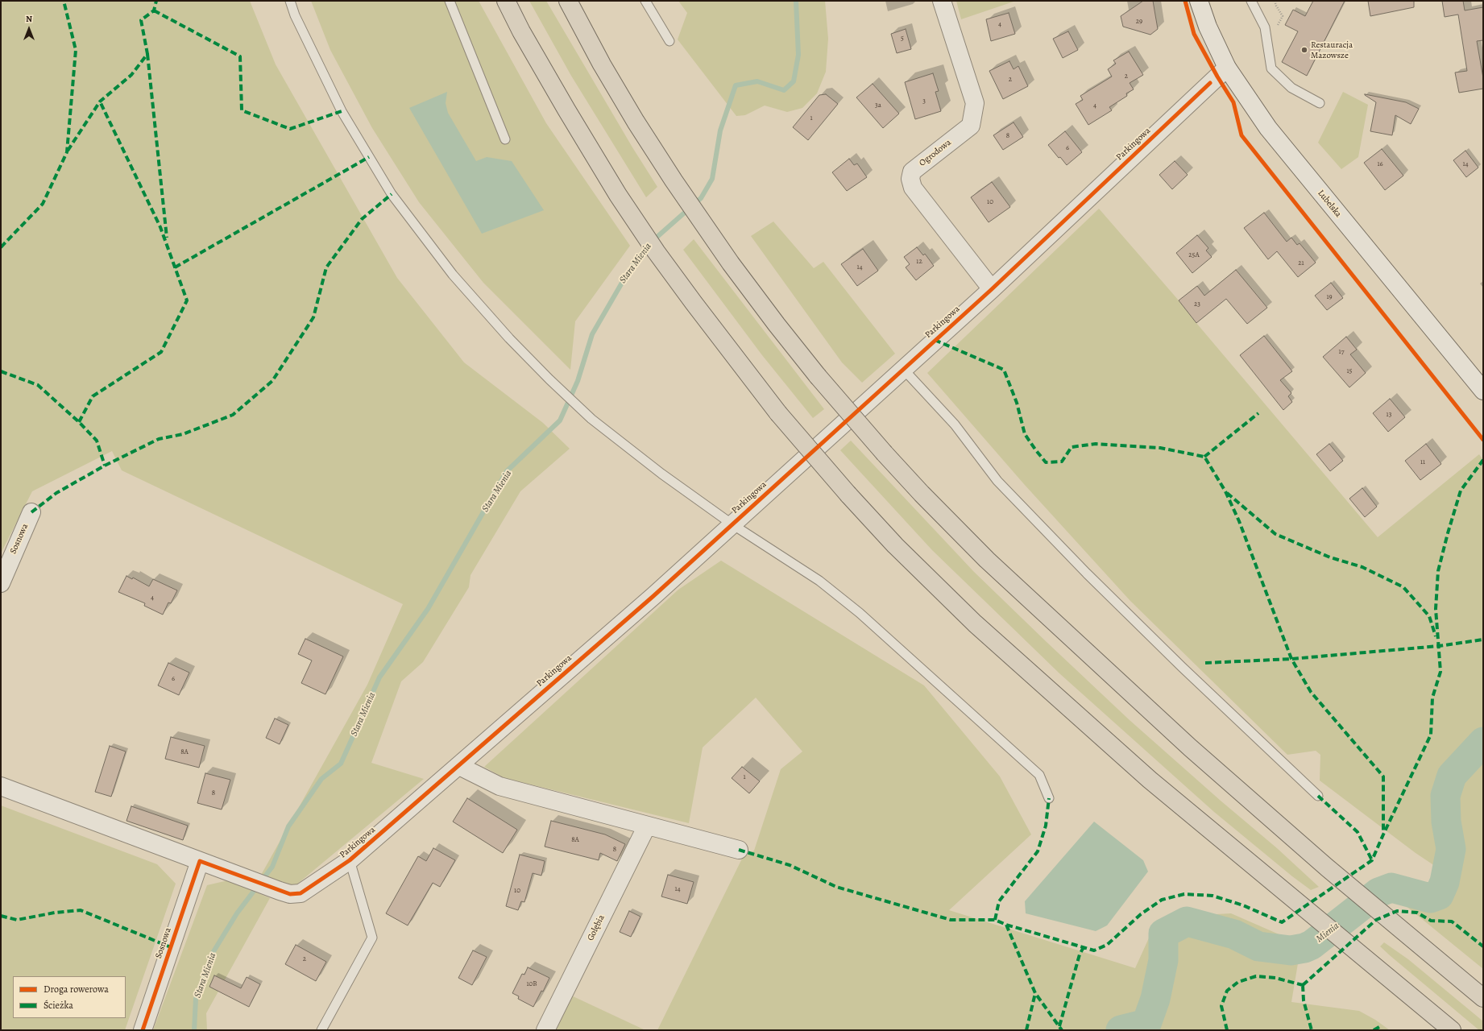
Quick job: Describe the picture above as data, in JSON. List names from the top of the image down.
{
  "streets": {
    "street": [
      "Parkingowa",
      "Ogrodowa",
      "Lubelska",
      "Sosnowa",
      "Gołębia"
    ]
  },
  "crossings": [
    ["Parkingowa", "Ogrodowa"],
    ["Parkingowa", "Lubelska"],
    ["Parkingowa", "Sosnowa"]
  ],
  "water": ["Stara Mienia", "Mienia"],
  "places": ["Restauracja Mazowsze"],
  "house_numbers": [
    "29",
    "4",
    "5",
    "2",
    "2",
    "3",
    "3a",
    "4",
    "1",
    "8",
    "6",
    "16",
    "14",
    "10",
    "25A",
    "12",
    "21",
    "14",
    "19",
    "23",
    "17",
    "15",
    "13",
    "11",
    "4",
    "6",
    "8A",
    "1",
    "8",
    "8A",
    "8",
    "14",
    "10",
    "2",
    "10B"
  ],
  "legend": ["Droga rowerowa", "Ścieżka"],
  "north": "top"
}
